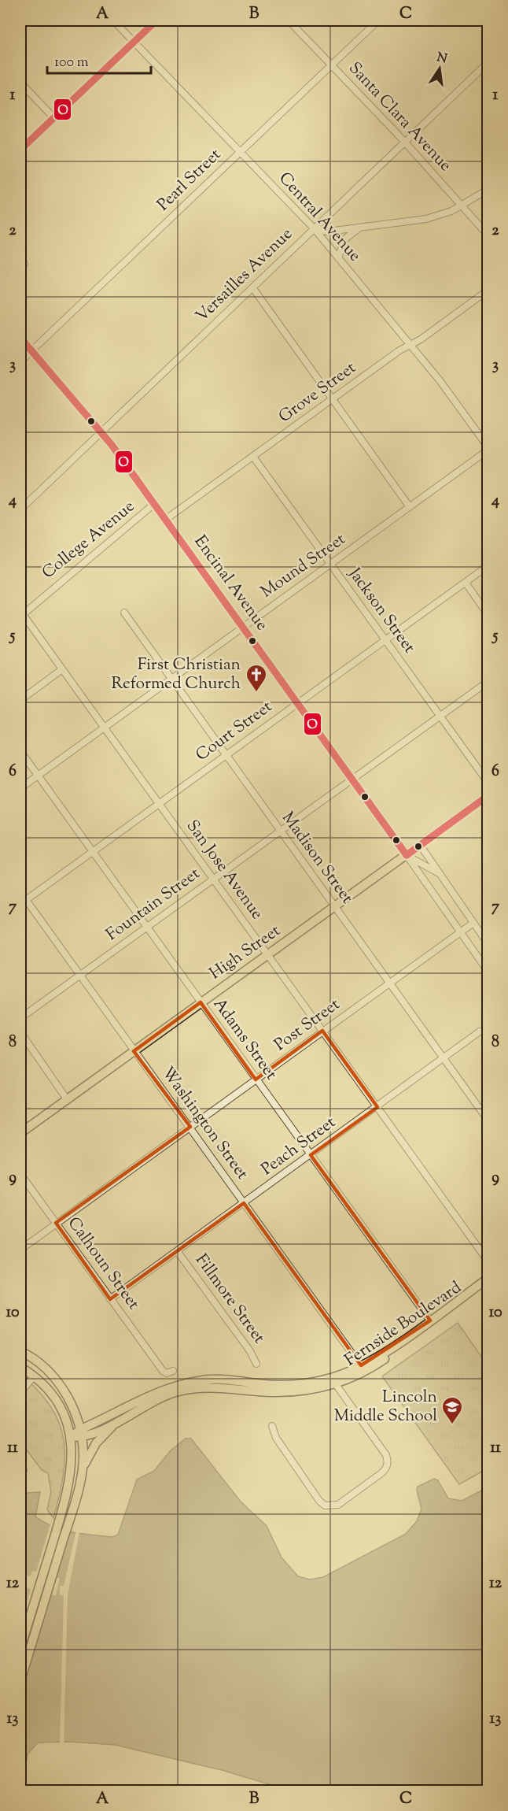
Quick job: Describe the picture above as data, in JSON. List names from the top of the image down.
{
  "streets": {
    "main road": ["Encinal Avenue", "High Street", "Fernside Boulevard"],
    "street": [
      "Santa Clara Avenue",
      "Pearl Street",
      "Central Avenue",
      "Versailles Avenue",
      "Grove Street",
      "College Avenue",
      "Mound Street",
      "Jackson Street",
      "Court Street",
      "Madison Street",
      "San Jose Avenue",
      "Fountain Street",
      "Post Street",
      "Adams Street",
      "Washington Street",
      "Peach Street",
      "Calhoun Street",
      "Fillmore Street"
    ]
  },
  "crossings": [
    ["Santa Clara Avenue", "Pearl Street"],
    ["Santa Clara Avenue", "Versailles Avenue"],
    ["Pearl Street", "Central Avenue"],
    ["Pearl Street", "Encinal Avenue"],
    ["Central Avenue", "Versailles Avenue"],
    ["Central Avenue", "Grove Street"],
    ["Versailles Avenue", "Encinal Avenue"],
    ["Grove Street", "Encinal Avenue"],
    ["Grove Street", "Jackson Street"],
    ["College Avenue", "Encinal Avenue"],
    ["College Avenue", "San Jose Avenue"],
    ["Mound Street", "Encinal Avenue"],
    ["Mound Street", "Jackson Street"],
    ["Mound Street", "Madison Street"],
    ["Mound Street", "San Jose Avenue"],
    ["Mound Street", "Adams Street"],
    ["Encinal Avenue", "Court Street"],
    ["Encinal Avenue", "Fountain Street"],
    ["Encinal Avenue", "High Street"],
    ["Encinal Avenue", "Post Street"],
    ["Jackson Street", "Court Street"],
    ["Jackson Street", "Fountain Street"],
    ["Court Street", "Madison Street"],
    ["Court Street", "San Jose Avenue"],
    ["Court Street", "Adams Street"],
    ["Court Street", "Washington Street"],
    ["Madison Street", "Fountain Street"],
    ["Madison Street", "High Street"],
    ["Madison Street", "Post Street"],
    ["Madison Street", "Peach Street"],
    ["San Jose Avenue", "Fountain Street"],
    ["San Jose Avenue", "High Street"],
    ["San Jose Avenue", "Post Street"],
    ["San Jose Avenue", "Peach Street"],
    ["Fountain Street", "Adams Street"],
    ["Fountain Street", "Washington Street"],
    ["High Street", "Adams Street"],
    ["High Street", "Washington Street"],
    ["Post Street", "Adams Street"],
    ["Post Street", "Washington Street"],
    ["Post Street", "Calhoun Street"],
    ["Adams Street", "Peach Street"],
    ["Adams Street", "Fernside Boulevard"],
    ["Washington Street", "Peach Street"],
    ["Washington Street", "Fernside Boulevard"],
    ["Peach Street", "Calhoun Street"],
    ["Peach Street", "Fillmore Street"]
  ],
  "places": {
    "church": ["First Christian Reformed Church"],
    "school or university": ["Lincoln Middle School"]
  },
  "lines": ["transit line O"],
  "scale_bar": "100 m",
  "north": "top",
  "grid": {
    "columns": ["A", "B", "C"],
    "rows": [
      "1",
      "2",
      "3",
      "4",
      "5",
      "6",
      "7",
      "8",
      "9",
      "10",
      "11",
      "12",
      "13"
    ]
  }
}
